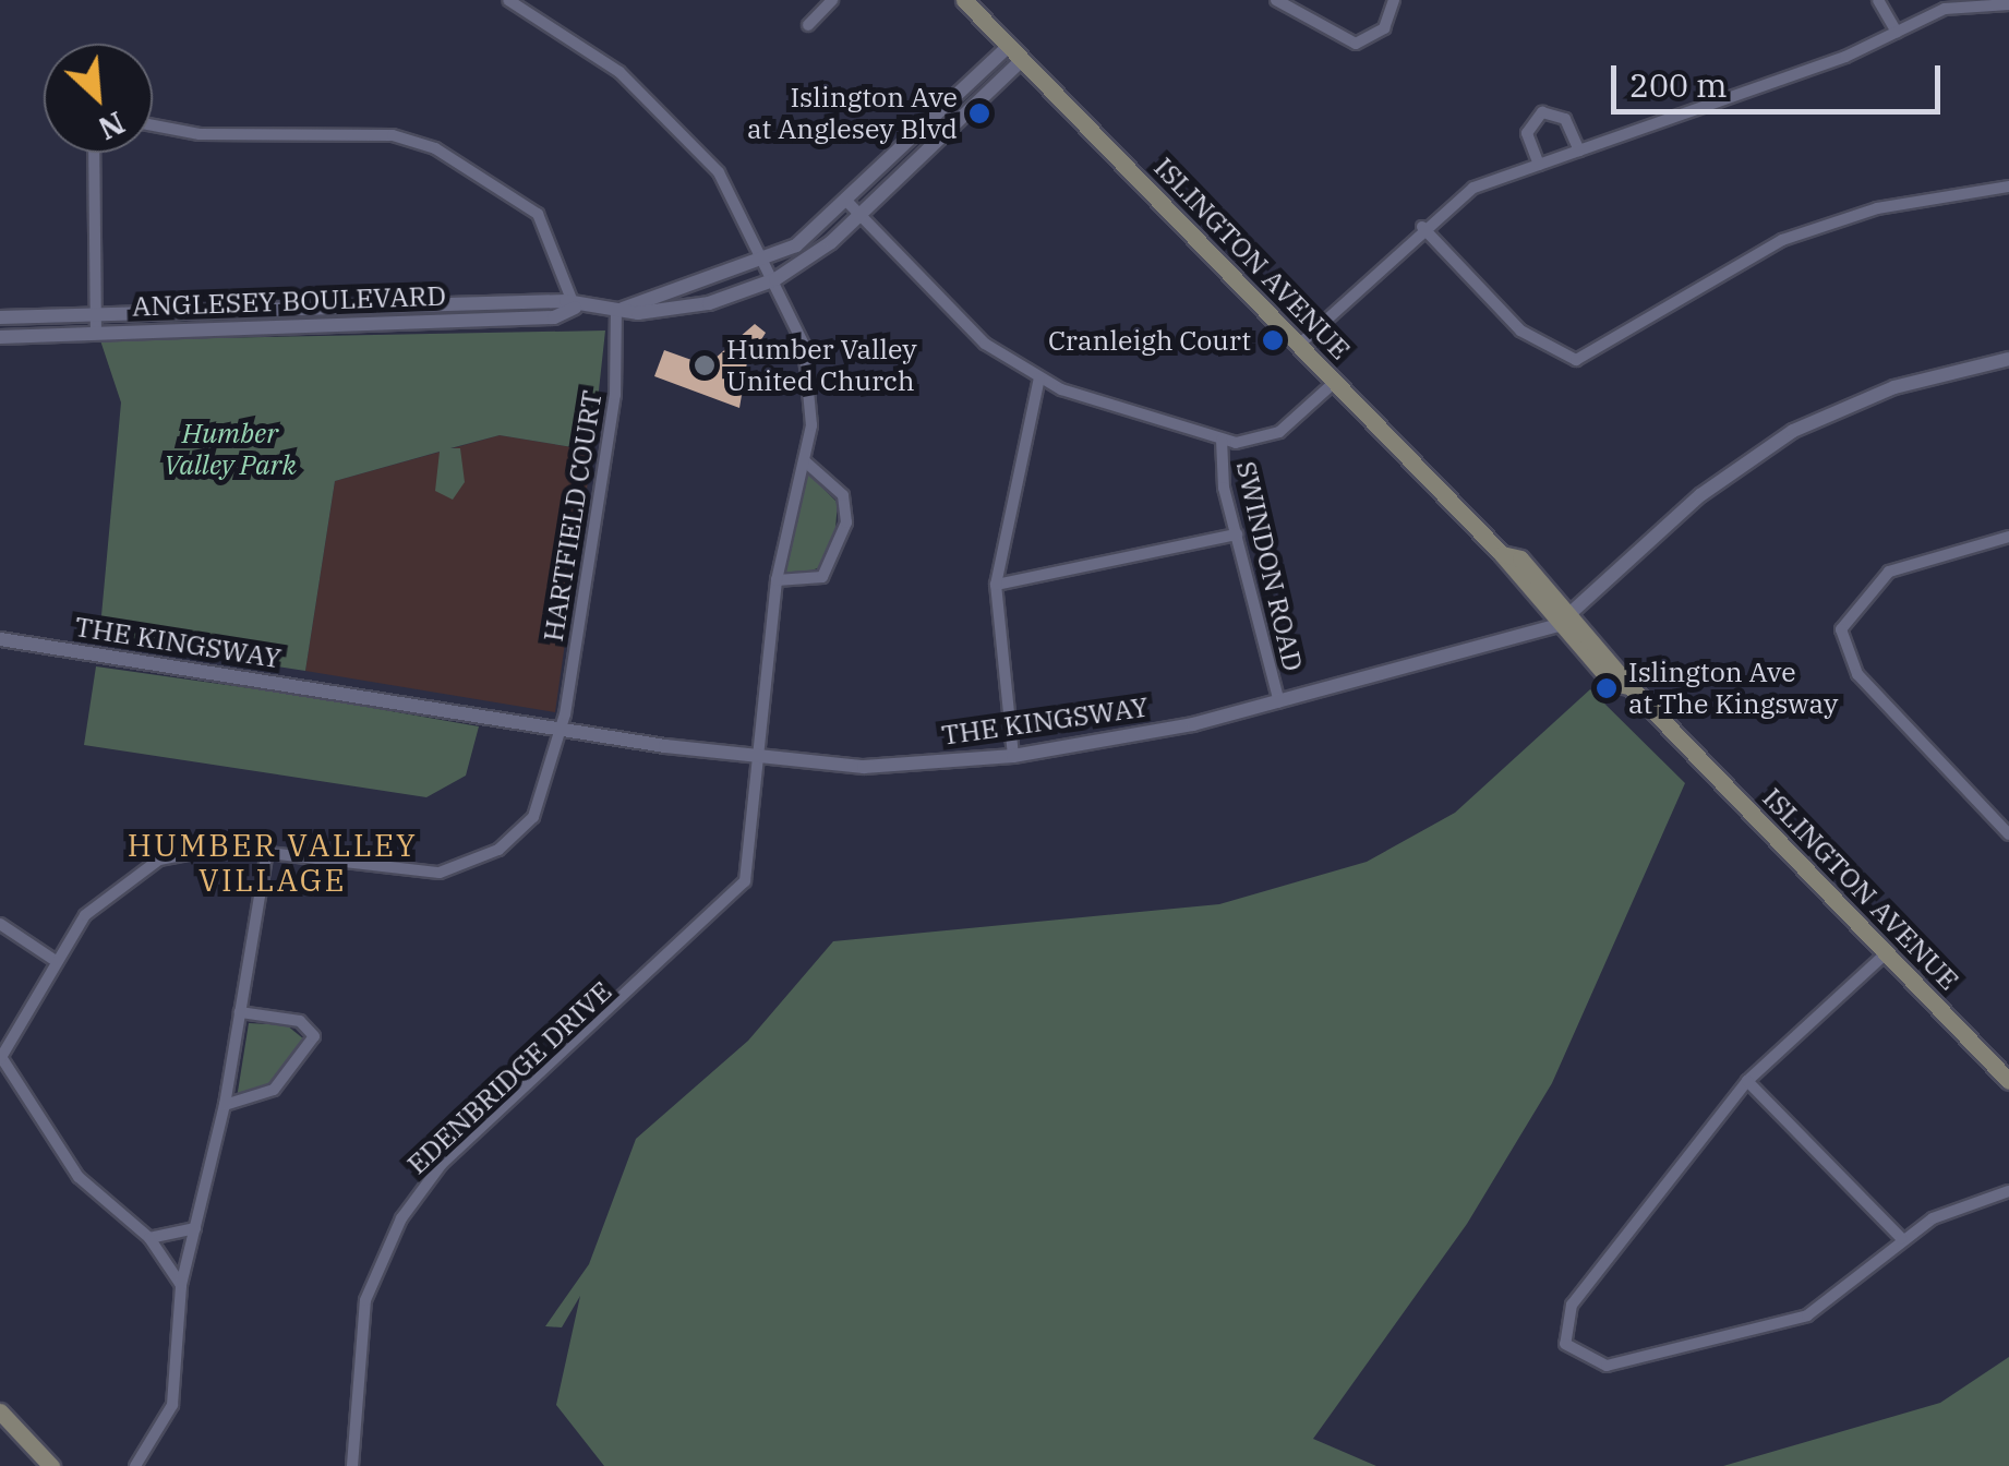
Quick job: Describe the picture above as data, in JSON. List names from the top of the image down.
{
  "streets": {
    "main road": ["ISLINGTON AVENUE"],
    "street": [
      "ANGLESEY BOULEVARD",
      "HARTFIELD COURT",
      "SWINDON ROAD",
      "THE KINGSWAY",
      "EDENBRIDGE DRIVE"
    ]
  },
  "crossings": [
    ["ISLINGTON AVENUE", "ANGLESEY BOULEVARD"],
    ["ISLINGTON AVENUE", "THE KINGSWAY"],
    ["ANGLESEY BOULEVARD", "HARTFIELD COURT"],
    ["ANGLESEY BOULEVARD", "EDENBRIDGE DRIVE"],
    ["HARTFIELD COURT", "THE KINGSWAY"],
    ["SWINDON ROAD", "THE KINGSWAY"],
    ["THE KINGSWAY", "EDENBRIDGE DRIVE"]
  ],
  "districts": ["HUMBER VALLEY VILLAGE"],
  "parks": ["Humber Valley Park"],
  "places": [
    "Islington Ave at Anglesey Blvd",
    "Cranleigh Court",
    "Humber Valley United Church",
    "Islington Ave at The Kingsway"
  ],
  "scale_bar": "200 m",
  "north": "bottom right"
}
